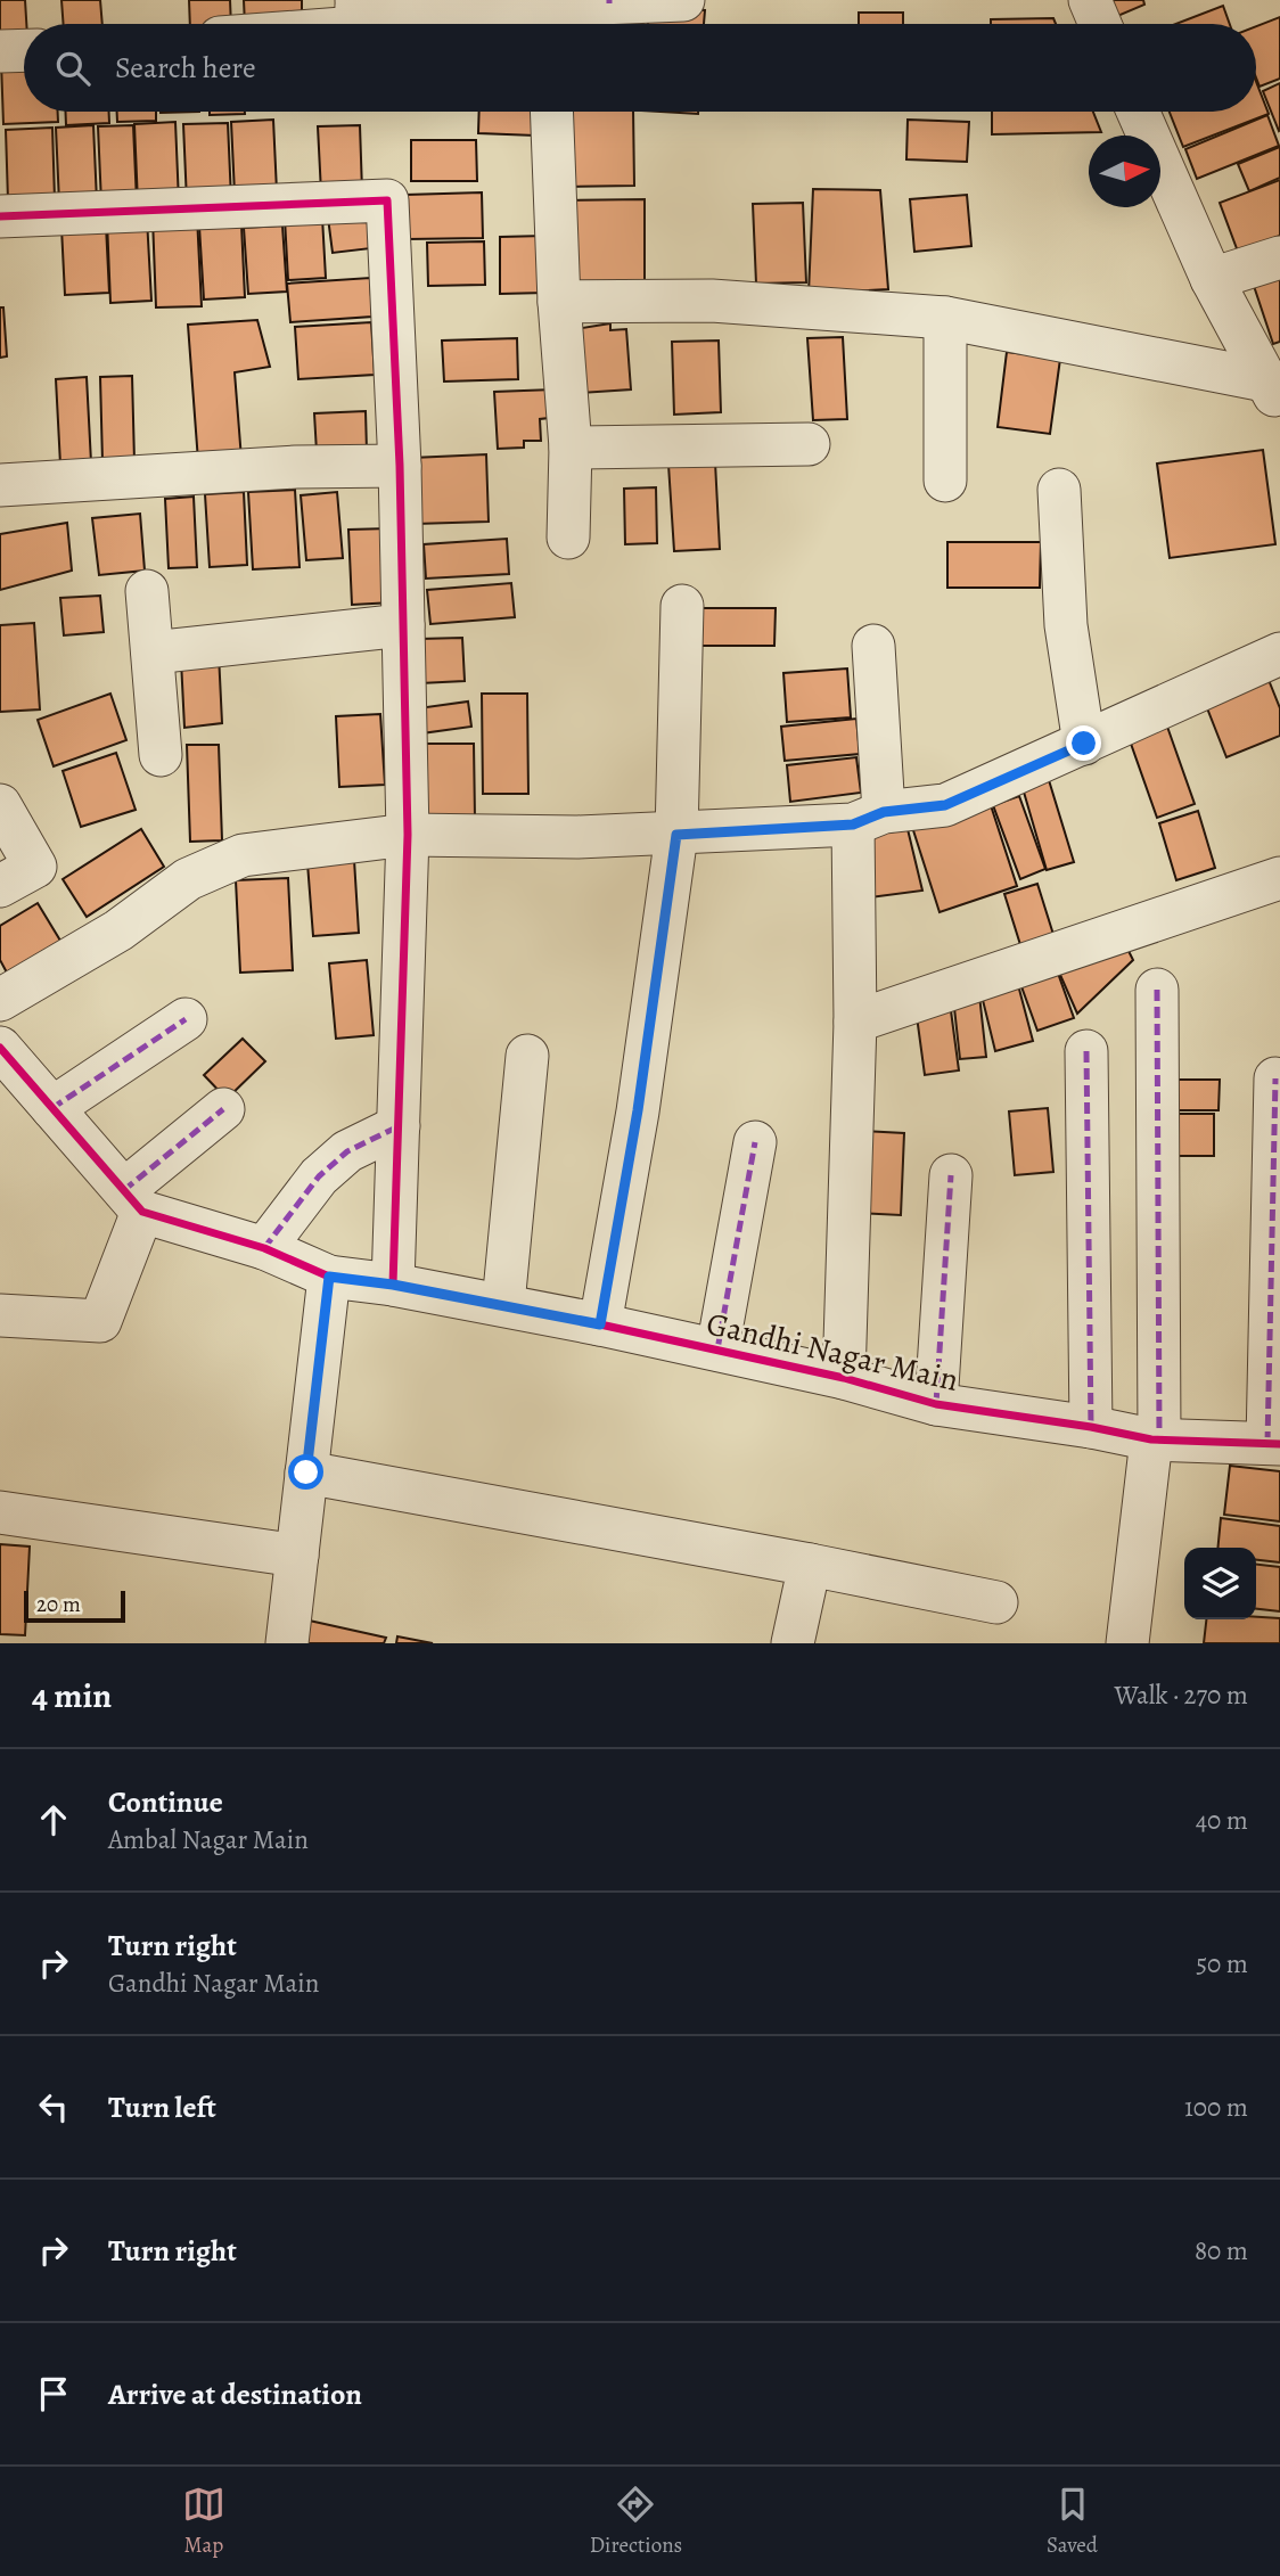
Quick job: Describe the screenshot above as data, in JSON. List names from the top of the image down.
{
  "streets": {
    "street": ["Gandhi Nagar Main"]
  },
  "scale_bar": "20 m",
  "north": "right",
  "page": {
    "search": "Search here",
    "scale": "20 m",
    "heading": ["4 min", "Walk · 270 m"],
    "list": [
      ["Continue", "Ambal Nagar Main", "40 m"],
      ["Turn right", "Gandhi Nagar Main", "50 m"],
      ["Turn left", "100 m"],
      ["Turn right", "80 m"],
      "Arrive at destination"
    ],
    "nav": ["Map", "Directions", "Saved"]
  }
}
